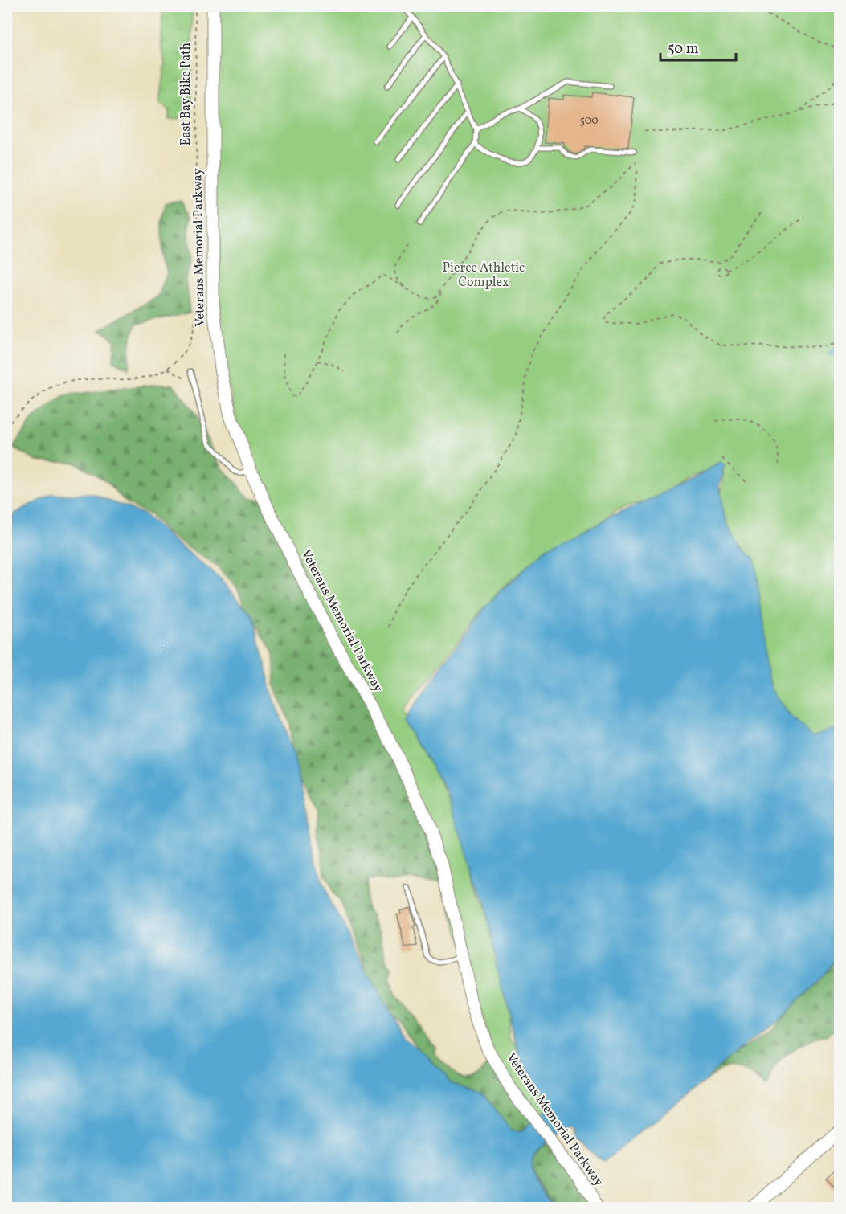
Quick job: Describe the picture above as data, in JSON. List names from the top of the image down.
{
  "streets": {
    "main road": ["Veterans Memorial Parkway"],
    "path": ["East Bay Bike Path"]
  },
  "parks": ["Pierce Athletic Complex"],
  "house_numbers": ["500"],
  "scale_bar": "50 m"
}
